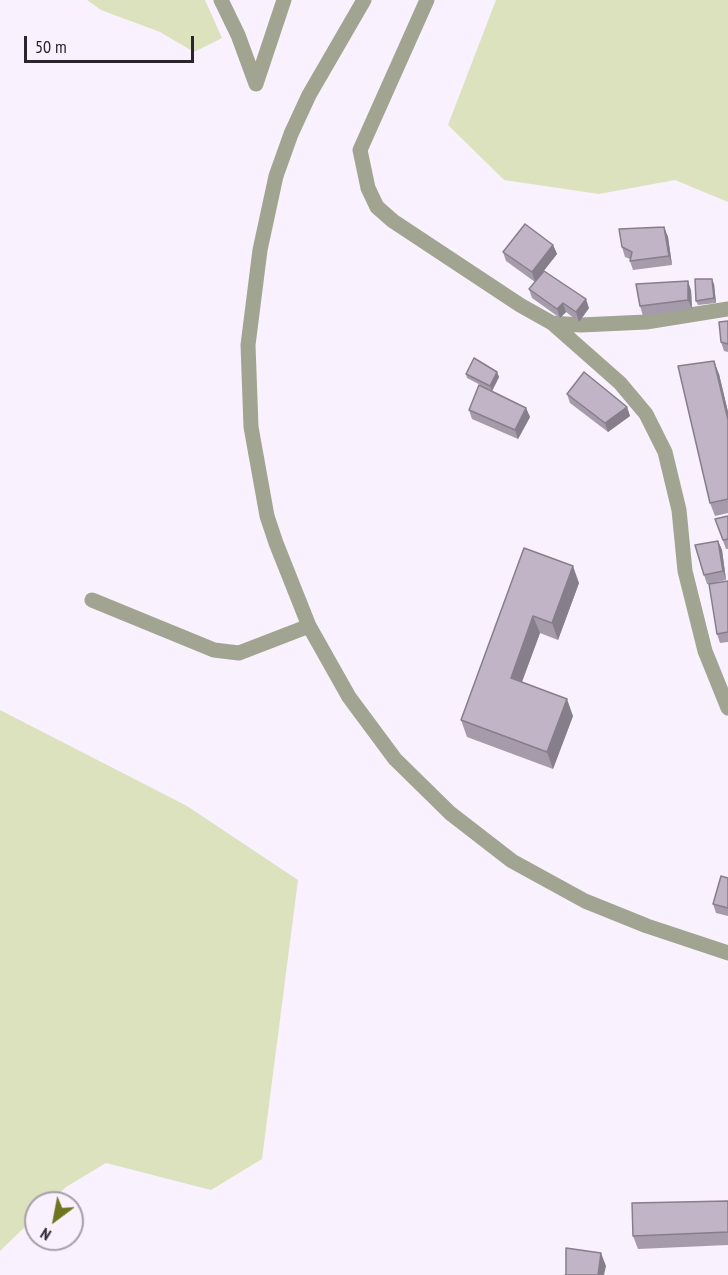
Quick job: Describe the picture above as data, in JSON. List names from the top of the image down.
{
  "scale_bar": "50 m",
  "north": "bottom left"
}
